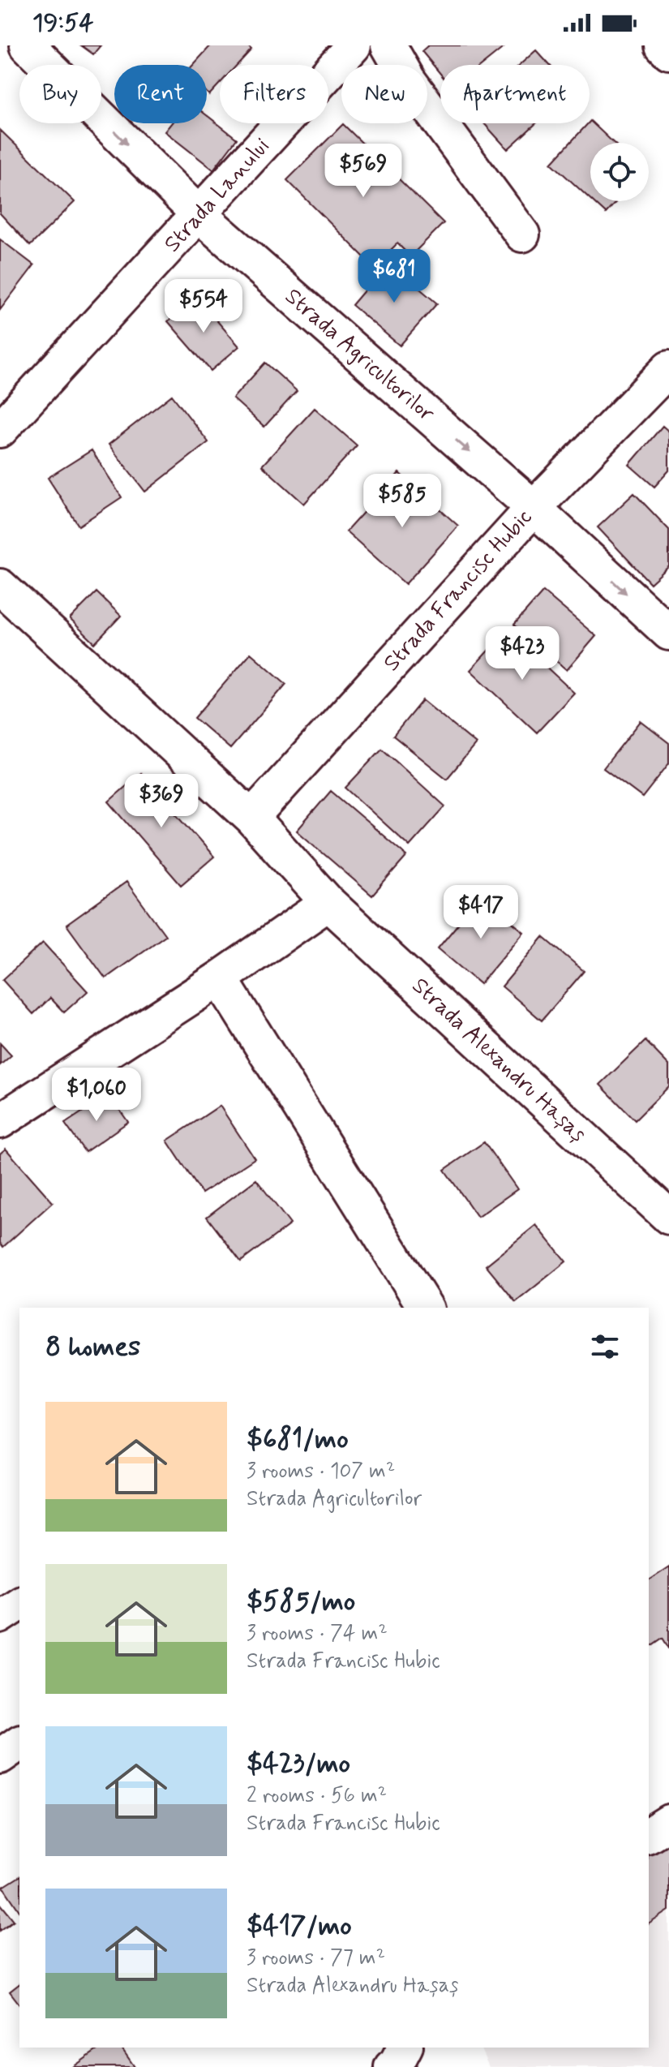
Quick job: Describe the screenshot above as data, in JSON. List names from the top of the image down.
{
  "streets": {
    "street": [
      "Strada Lanului",
      "Strada Agricultorilor",
      "Strada Francisc Hubic",
      "Strada Alexandru Hașaș"
    ]
  },
  "crossings": [
    ["Strada Lanului", "Strada Agricultorilor"],
    ["Strada Agricultorilor", "Strada Francisc Hubic"],
    ["Strada Francisc Hubic", "Strada Alexandru Hașaș"]
  ],
  "one_way": ["Strada Agricultorilor"],
  "page": {
    "status": "19:54",
    "chip": [
      "Buy",
      "Rent",
      "Filters",
      "New",
      "Apartment"
    ],
    "price": [
      "$569",
      "$681",
      "$554",
      "$585",
      "$423",
      "$369",
      "$417",
      "$1,060"
    ],
    "heading": "8 homes",
    "list": [
      {
        "name": "$681/mo",
        "note": "3 rooms · 107 m² · Strada Agricultorilor"
      },
      {
        "name": "$585/mo",
        "note": "3 rooms · 74 m² · Strada Francisc Hubic"
      },
      {
        "name": "$423/mo",
        "note": "2 rooms · 56 m² · Strada Francisc Hubic"
      },
      {
        "name": "$417/mo",
        "note": "3 rooms · 77 m² · Strada Alexandru Hașaș"
      }
    ]
  }
}
